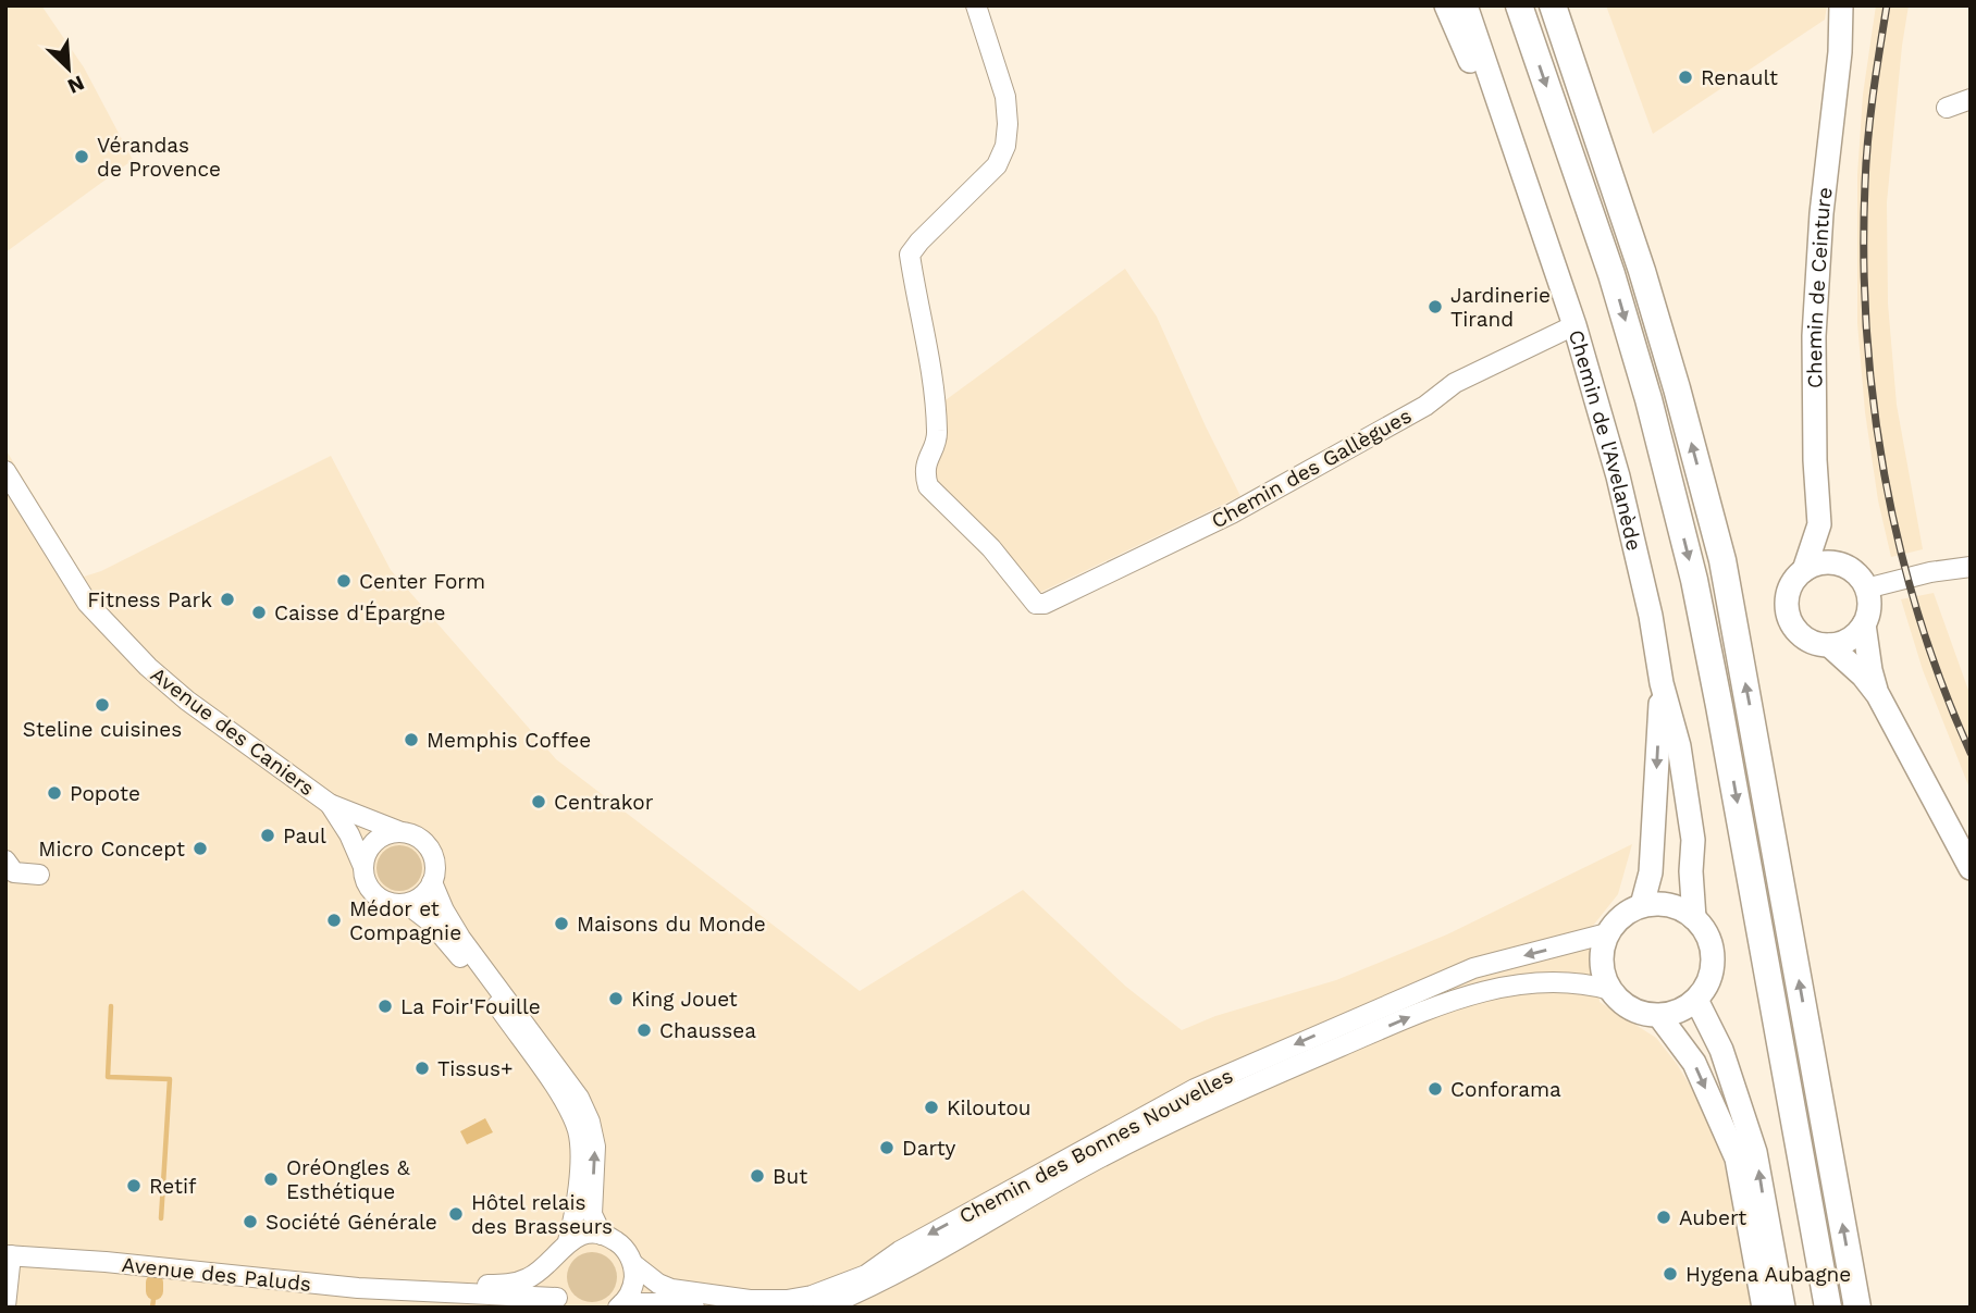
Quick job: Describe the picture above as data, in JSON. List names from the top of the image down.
{
  "streets": {
    "main road": ["Chemin de Ceinture", "Chemin de l'Avelanède"],
    "street": [
      "Chemin des Gallègues",
      "Avenue des Caniers",
      "Chemin des Bonnes Nouvelles",
      "Avenue des Paluds"
    ]
  },
  "crossings": [
    ["Chemin de l'Avelanède", "Chemin des Gallègues"]
  ],
  "places": [
    "Renault",
    "Vérandas de Provence",
    "Jardinerie Tirand",
    "Center Form",
    "Fitness Park",
    "Caisse d'Épargne",
    "Steline cuisines",
    "Memphis Coffee",
    "Popote",
    "Centrakor",
    "Paul",
    "Micro Concept",
    "Médor et Compagnie",
    "Maisons du Monde",
    "King Jouet",
    "La Foir'Fouille",
    "Chaussea",
    "Tissus+",
    "Conforama",
    "Kiloutou",
    "Darty",
    "But",
    "OréOngles & Esthétique",
    "Retif",
    "Hôtel relais des Brasseurs",
    "Aubert",
    "Société Générale",
    "Hygena Aubagne"
  ],
  "north": "bottom right"
}
